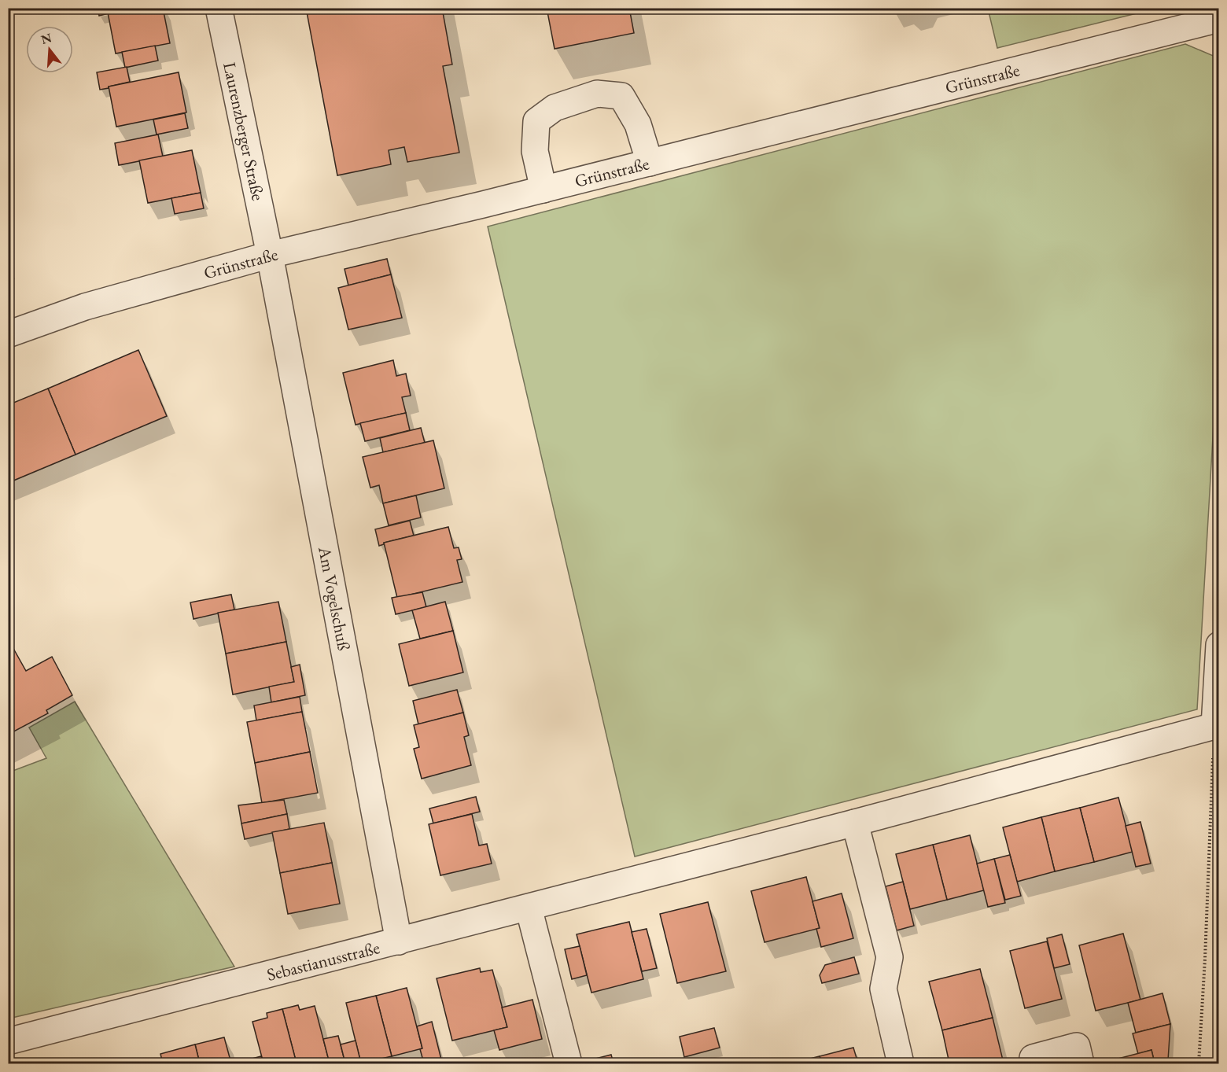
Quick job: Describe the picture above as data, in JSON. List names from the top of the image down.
{
  "streets": {
    "street": [
      "Grünstraße",
      "Laurenzberger Straße",
      "Am Vogelschuß",
      "Sebastianusstraße"
    ]
  },
  "crossings": [
    ["Grünstraße", "Laurenzberger Straße"],
    ["Grünstraße", "Am Vogelschuß"],
    ["Laurenzberger Straße", "Am Vogelschuß"],
    ["Am Vogelschuß", "Sebastianusstraße"]
  ],
  "north": "top"
}
